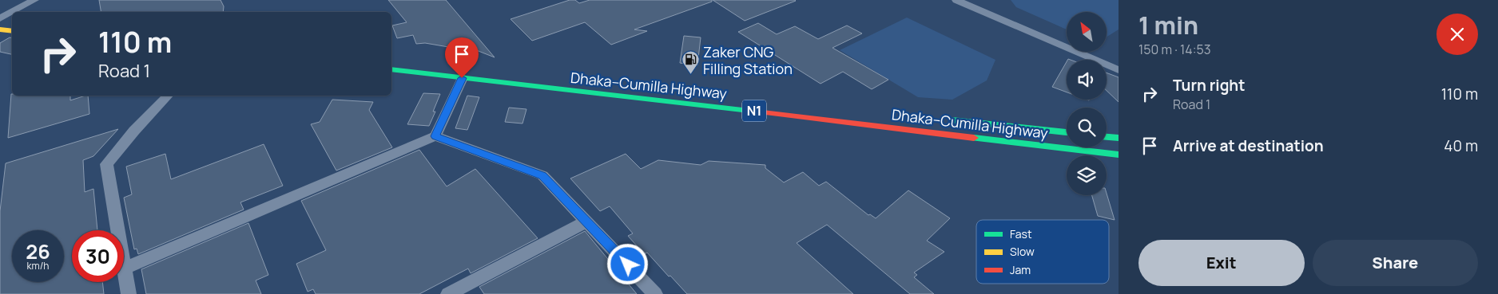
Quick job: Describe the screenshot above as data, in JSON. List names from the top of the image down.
{
  "streets": {
    "highway": ["Dhaka–Cumilla Highway", "N1"]
  },
  "places": {
    "fuel station": ["Zaker CNG Filling Station"]
  },
  "legend": ["Fast", "Slow", "Jam"],
  "north": "top left",
  "page": {
    "heading": ["1 min", "150 m · 14:53"],
    "turn": ["110 m", "Road 1"],
    "list": [
      {
        "name": "Turn right",
        "note": "Road 1",
        "value": "110 m"
      },
      {
        "name": "Arrive at destination",
        "value": "40 m"
      }
    ],
    "speed": "26 km/h",
    "limit": "30",
    "buttons": ["Exit", "Share"]
  }
}
